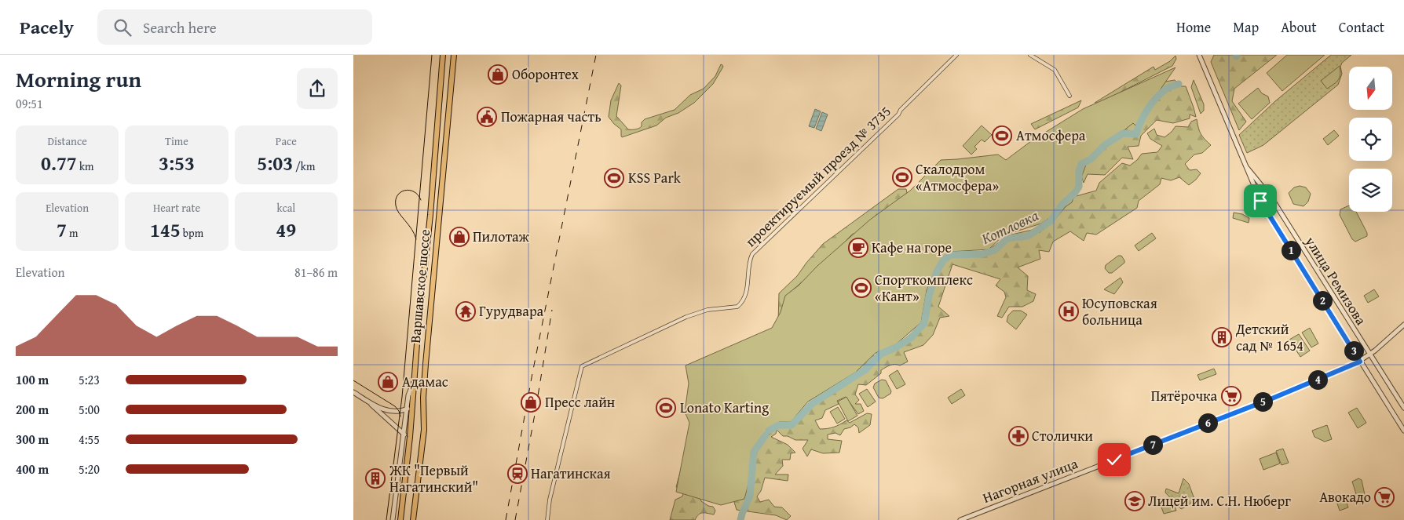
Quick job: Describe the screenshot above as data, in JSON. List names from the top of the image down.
{
  "streets": {
    "main road": ["Варшавское шоссе"],
    "street": ["проектируемый проезд № 3735", "улица Ремизова", "Нагорная улица"]
  },
  "crossings": [
    ["улица Ремизова", "Нагорная улица"]
  ],
  "water": ["Котловка"],
  "places": {
    "shop": [
      "Оборонтех",
      "Пилотаж",
      "Адамас",
      "Пресс лайн"
    ],
    "public building": ["Пожарная часть"],
    "sports": [
      "Атмосфера",
      "Скалодром «Атмосфера»",
      "KSS Park",
      "Спорткомплекс «Кант»",
      "Lonato Karting"
    ],
    "cafe": ["Кафе на горе"],
    "temple": ["Гурудвара"],
    "hospital": ["Юсуповская больница"],
    "building": ["Детский сад № 1654", "ЖК \"Первый Нагатинский\""],
    "supermarket": ["Пятёрочка", "Авокадо"],
    "pharmacy": ["Столички"],
    "station": ["Нагатинская"],
    "school or university": ["Лицей им. С.Н. Нюберг"]
  },
  "north": "bottom",
  "page": {
    "header": "Pacely",
    "search": "Search here",
    "nav": [
      "Home",
      "Map",
      "About",
      "Contact"
    ],
    "heading": ["Morning run", "09:51"],
    "stats": [
      ["Distance", "0.77 km"],
      ["Time", "3:53"],
      ["Pace", "5:03 /km"],
      ["Elevation", "7 m"],
      ["Heart rate", "145 bpm"],
      ["kcal", "49"]
    ],
    "pins": [
      "1",
      "2",
      "3",
      "4",
      "5",
      "6",
      "7"
    ],
    "chart": ["Elevation", "81–86 m"],
    "list": [
      {
        "name": "100 m",
        "note": "5:23"
      },
      {
        "name": "200 m",
        "note": "5:00"
      },
      {
        "name": "300 m",
        "note": "4:55"
      },
      {
        "name": "400 m",
        "note": "5:20"
      }
    ]
  }
}
